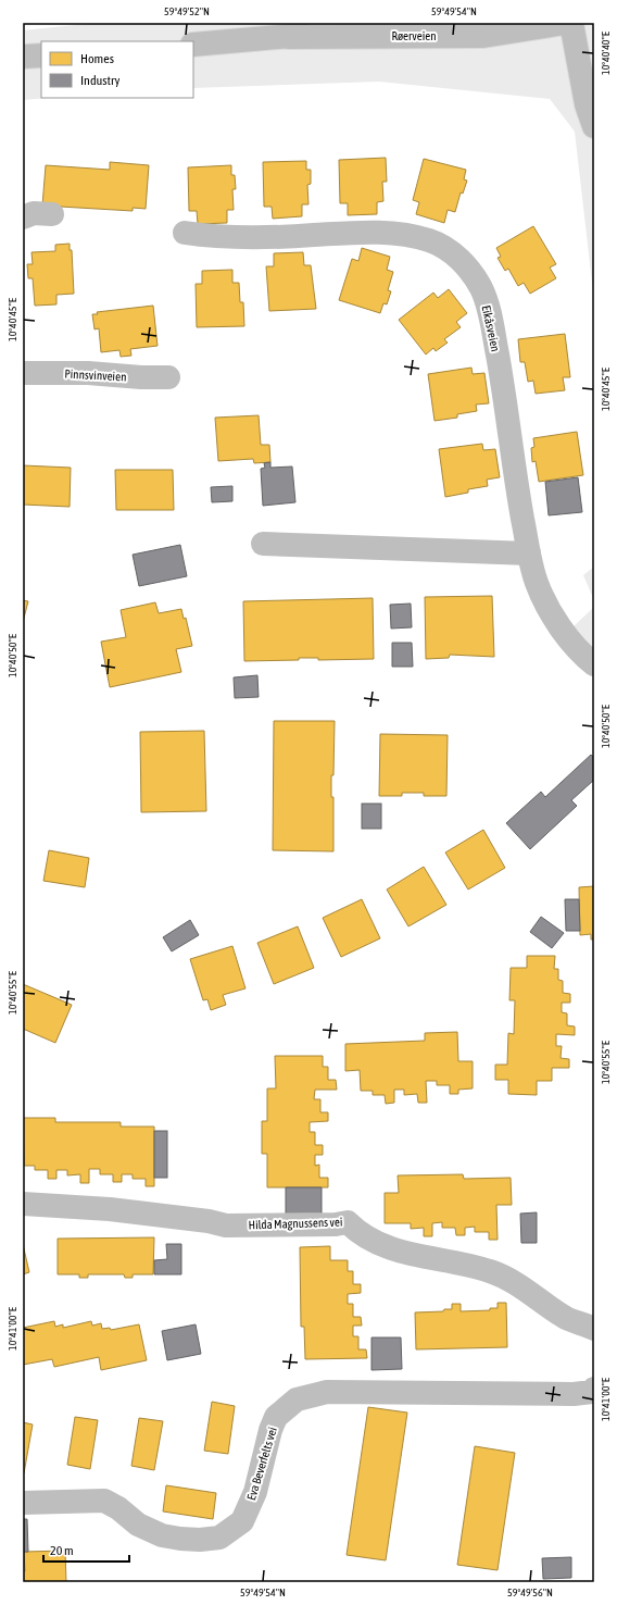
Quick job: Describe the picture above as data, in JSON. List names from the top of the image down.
{
  "streets": {
    "street": [
      "Røerveien",
      "Eikåsveien",
      "Pinnsvinveien",
      "Hilda Magnussens vei",
      "Eva Beverfelts vei"
    ]
  },
  "legend": ["Homes", "Industry"],
  "scale_bar": "20 m",
  "coordinates": [
    "59°49'52\"N",
    "59°49'54\"N",
    "10°40'40\"E",
    "10°40'45\"E",
    "10°40'50\"E",
    "10°40'55\"E",
    "10°41'00\"E",
    "59°49'56\"N"
  ]
}
